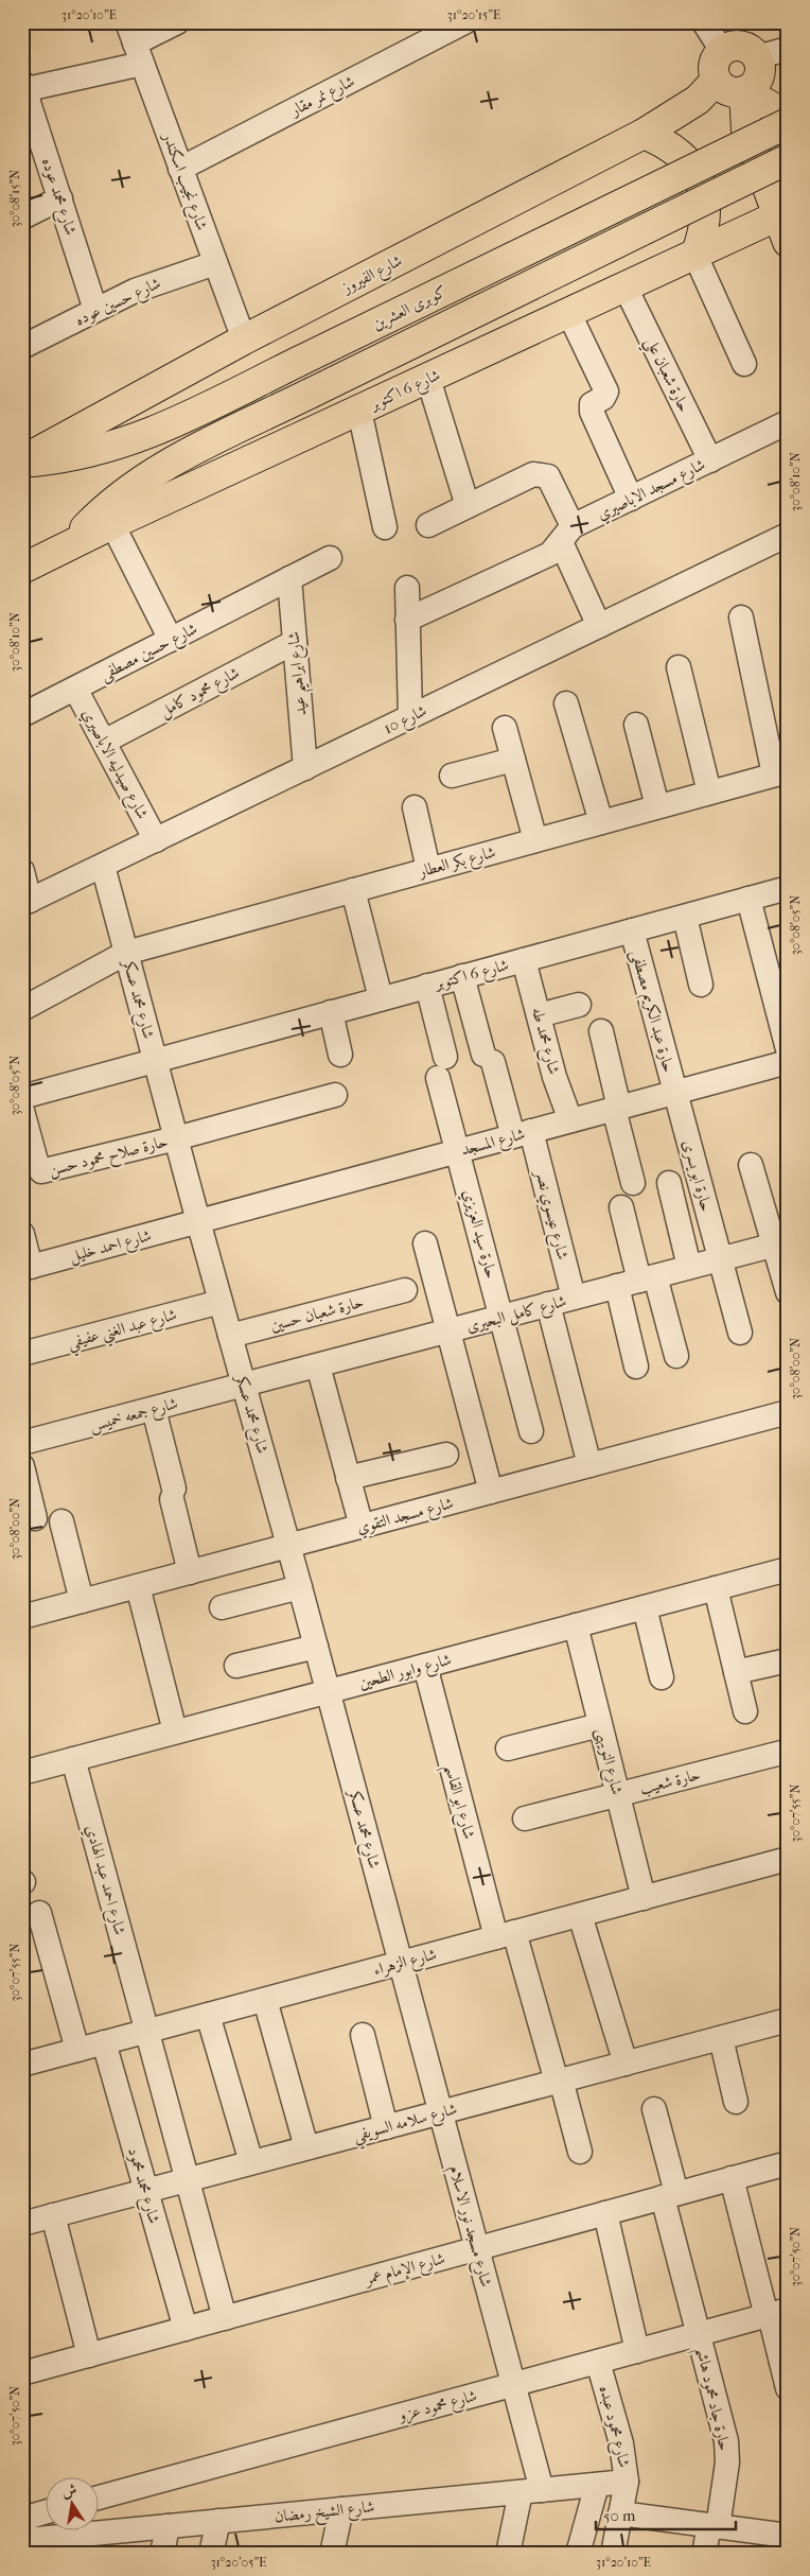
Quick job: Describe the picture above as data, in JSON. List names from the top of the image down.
{
  "streets": {
    "main road": ["شارع الفيروز", "كوبرى العشرين", "شارع 6 اكتوبر"],
    "street": [
      "شارع نمر مقار",
      "شارع نجيب اسكندر",
      "شارع محمد عوده",
      "شارع حسين عوده",
      "حارة شعبان علي",
      "شارع مسجد الاباصيري",
      "شارع حسين مصطفى",
      "شارع ابراهيم عيد",
      "شارع محمود كامل",
      "شارع 10",
      "شارع صيدليه الاباصيري",
      "شارع بكر العطار",
      "شارع محمد عسكر",
      "حارة عبد الكريم مصطفى",
      "شارع محمد طه",
      "شارع المسجد",
      "حارة صلاح محمود حسن",
      "حارة ابو يسرى",
      "شارع عيسوي نصر",
      "حارة سيد العزيزي",
      "شارع احمد خليل",
      "حارة شعبان حسين",
      "شارع كامل البحيرى",
      "شارع عبد الغني عفيفي",
      "شارع جمعه خميس",
      "شارع مسجد التقوي",
      "شارع وابور الطحين",
      "شارع النويهى",
      "حارة شعيب",
      "شارع ابو القاسم",
      "شارع احمد عبد الهادي",
      "شارع الزهراء",
      "شارع سلامه السويفي",
      "شارع محمد محمود",
      "شارع مسجد نور الاسلام",
      "شارع الإمام عمر",
      "حارة جاد محمود هاشم",
      "شارع محمود عزو",
      "شارع محمود عبده",
      "شارع الشيخ رمضان"
    ]
  },
  "crossings": [
    ["شارع نمر مقار", "شارع نجيب اسكندر"],
    ["شارع نجيب اسكندر", "شارع الفيروز"],
    ["شارع نجيب اسكندر", "شارع حسين عوده"],
    ["شارع محمد عوده", "شارع حسين عوده"],
    ["شارع الفيروز", "كوبرى العشرين"],
    ["كوبرى العشرين", "شارع 6 اكتوبر"],
    ["حارة شعبان علي", "شارع 6 اكتوبر"],
    ["حارة شعبان علي", "شارع مسجد الاباصيري"],
    ["شارع 6 اكتوبر", "شارع محمد عسكر"],
    ["شارع 6 اكتوبر", "حارة عبد الكريم مصطفى"],
    ["شارع 6 اكتوبر", "شارع محمد طه"],
    ["شارع 6 اكتوبر", "شارع عيسوي نصر"],
    ["شارع 6 اكتوبر", "حارة سيد العزيزي"],
    ["شارع حسين مصطفى", "شارع ابراهيم عيد"],
    ["شارع حسين مصطفى", "شارع صيدليه الاباصيري"],
    ["شارع ابراهيم عيد", "شارع محمود كامل"],
    ["شارع ابراهيم عيد", "شارع 10"],
    ["شارع محمود كامل", "شارع صيدليه الاباصيري"],
    ["شارع 10", "شارع صيدليه الاباصيري"],
    ["شارع 10", "شارع محمد عسكر"],
    ["شارع بكر العطار", "شارع محمد عسكر"],
    ["شارع محمد عسكر", "شارع المسجد"],
    ["شارع محمد عسكر", "حارة صلاح محمود حسن"],
    ["شارع محمد عسكر", "شارع احمد خليل"],
    ["شارع محمد عسكر", "حارة شعبان حسين"],
    ["شارع محمد عسكر", "شارع كامل البحيرى"],
    ["شارع محمد عسكر", "شارع عبد الغني عفيفي"],
    ["شارع محمد عسكر", "شارع جمعه خميس"],
    ["شارع محمد عسكر", "شارع مسجد التقوي"],
    ["شارع محمد عسكر", "شارع وابور الطحين"],
    ["شارع محمد عسكر", "شارع الزهراء"],
    ["شارع محمد عسكر", "شارع مسجد نور الاسلام"],
    ["حارة عبد الكريم مصطفى", "شارع المسجد"],
    ["حارة عبد الكريم مصطفى", "حارة ابو يسرى"],
    ["شارع محمد طه", "شارع المسجد"],
    ["شارع المسجد", "حارة ابو يسرى"],
    ["شارع المسجد", "شارع عيسوي نصر"],
    ["شارع المسجد", "حارة سيد العزيزي"],
    ["شارع المسجد", "شارع احمد خليل"],
    ["حارة ابو يسرى", "شارع كامل البحيرى"],
    ["شارع عيسوي نصر", "شارع كامل البحيرى"],
    ["حارة سيد العزيزي", "شارع كامل البحيرى"],
    ["شارع كامل البحيرى", "شارع جمعه خميس"],
    ["شارع وابور الطحين", "شارع النويهى"],
    ["شارع وابور الطحين", "شارع ابو القاسم"],
    ["شارع وابور الطحين", "شارع احمد عبد الهادي"],
    ["شارع النويهى", "حارة شعيب"],
    ["شارع النويهى", "شارع الزهراء"],
    ["شارع ابو القاسم", "شارع الزهراء"],
    ["شارع ابو القاسم", "شارع سلامه السويفي"],
    ["شارع احمد عبد الهادي", "شارع الزهراء"],
    ["شارع احمد عبد الهادي", "شارع سلامه السويفي"],
    ["شارع احمد عبد الهادي", "شارع الإمام عمر"],
    ["شارع الزهراء", "شارع محمد محمود"],
    ["شارع الزهراء", "شارع مسجد نور الاسلام"],
    ["شارع سلامه السويفي", "شارع محمد محمود"],
    ["شارع سلامه السويفي", "شارع مسجد نور الاسلام"],
    ["شارع محمد محمود", "شارع الإمام عمر"],
    ["شارع مسجد نور الاسلام", "شارع الإمام عمر"],
    ["شارع مسجد نور الاسلام", "شارع محمود عزو"],
    ["شارع مسجد نور الاسلام", "شارع الشيخ رمضان"],
    ["شارع الإمام عمر", "حارة جاد محمود هاشم"],
    ["حارة جاد محمود هاشم", "شارع محمود عزو"],
    ["شارع محمود عزو", "شارع محمود عبده"],
    ["شارع محمود عبده", "شارع الشيخ رمضان"]
  ],
  "scale_bar": "50 m",
  "north": "top",
  "coordinates": [
    "31°20'10\"E",
    "31°20'15\"E",
    "30°08'15\"N",
    "30°08'10\"N",
    "30°08'05\"N",
    "30°08'00\"N",
    "30°07'55\"N",
    "30°07'50\"N",
    "31°20'05\"E"
  ]
}
